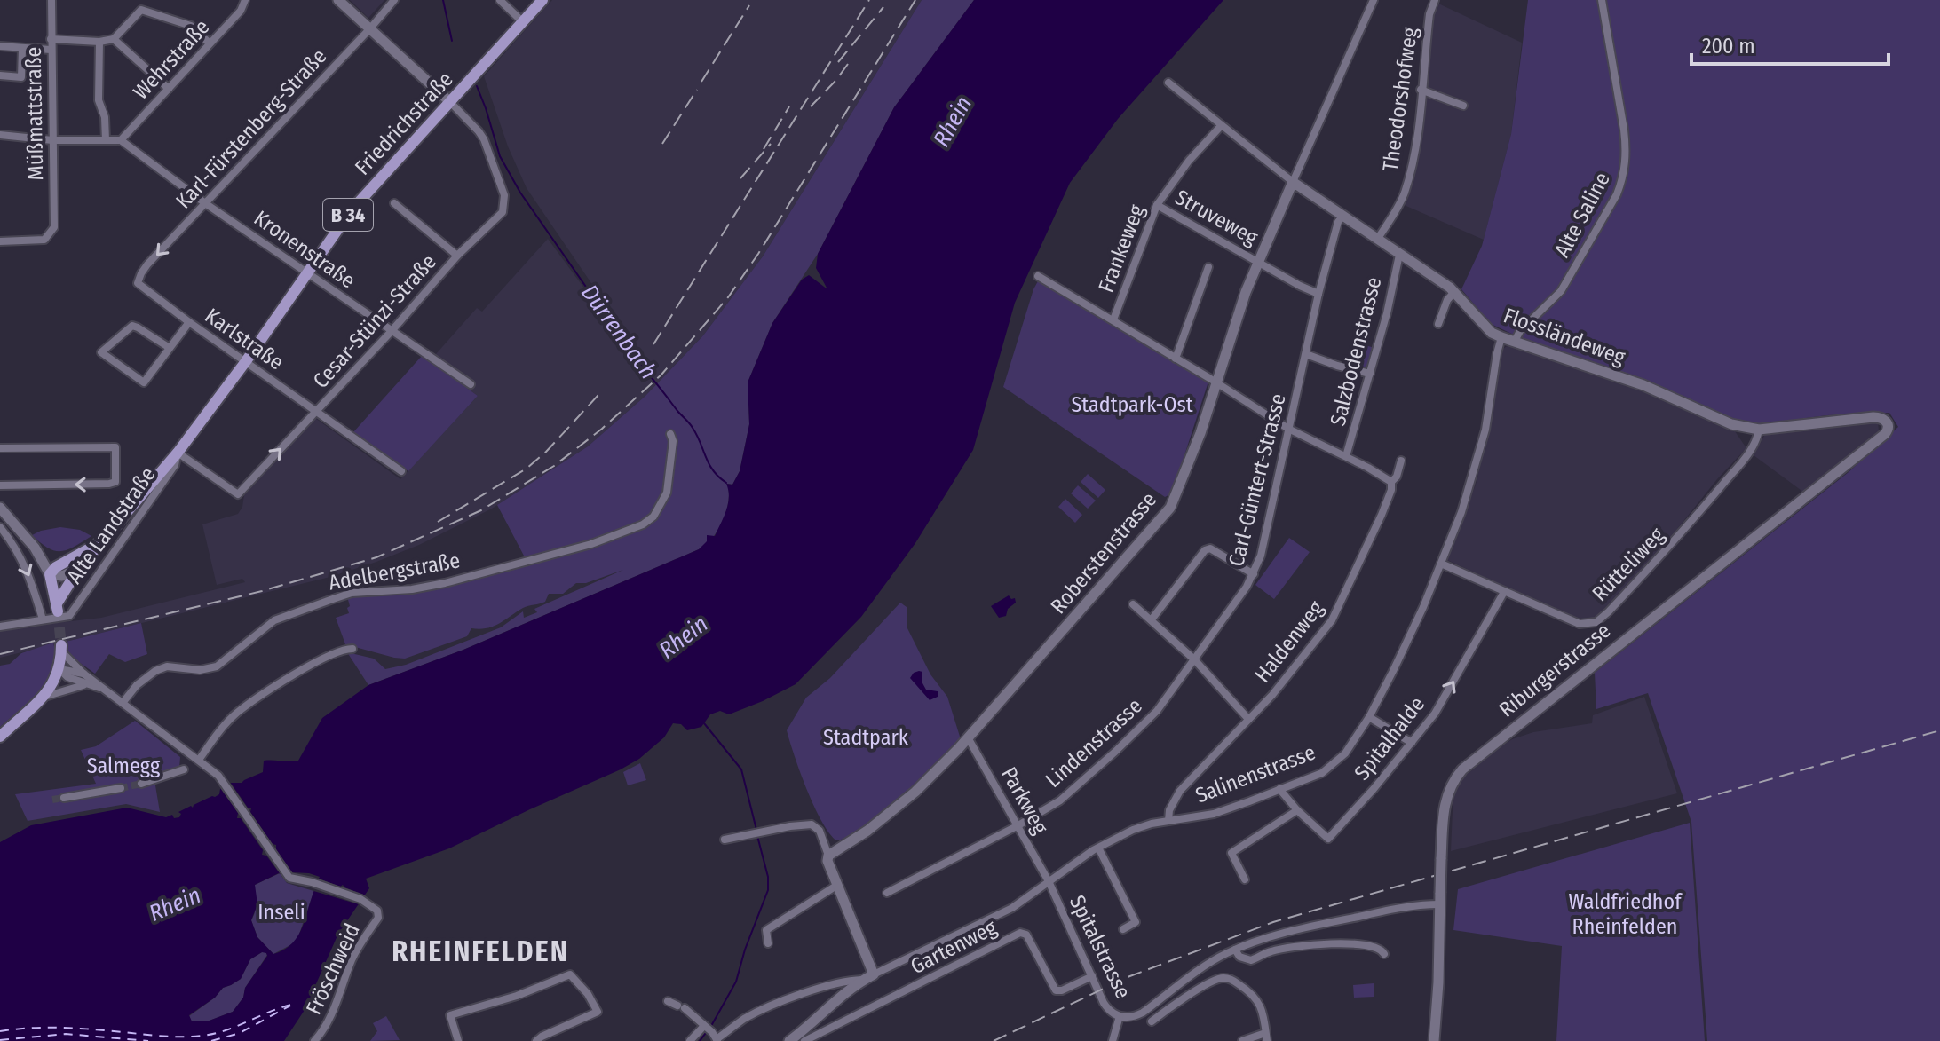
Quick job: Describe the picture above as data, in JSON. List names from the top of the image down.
{
  "streets": {
    "main road": ["Friedrichstraße", "B 34"],
    "street": [
      "Wehrstraße",
      "Theodorshofweg",
      "Müßmattstraße",
      "Karl-Fürstenberg-Straße",
      "Alte Saline",
      "Struveweg",
      "Frankeweg",
      "Kronenstraße",
      "Cesar-Stünzi-Straße",
      "Flossländeweg",
      "Karlstraße",
      "Salzbodenstrasse",
      "Carl-Güntert-Strasse",
      "Alte Landstraße",
      "Roberstenstrasse",
      "Rütteliweg",
      "Adelbergstraße",
      "Haldenweg",
      "Riburgerstrasse",
      "Spitalhalde",
      "Lindenstrasse",
      "Salinenstrasse",
      "Parkweg",
      "Gartenweg",
      "Spitalstrasse",
      "Fröschweid"
    ]
  },
  "crossings": [
    ["Wehrstraße", "Kronenstraße"],
    ["Theodorshofweg", "Flossländeweg"],
    ["Friedrichstraße", "B 34"],
    ["Friedrichstraße", "Kronenstraße"],
    ["Friedrichstraße", "Cesar-Stünzi-Straße"],
    ["Friedrichstraße", "Karlstraße"],
    ["Friedrichstraße", "Alte Landstraße"],
    ["Karl-Fürstenberg-Straße", "Kronenstraße"],
    ["Karl-Fürstenberg-Straße", "Karlstraße"],
    ["B 34", "Cesar-Stünzi-Straße"],
    ["B 34", "Alte Landstraße"],
    ["Alte Saline", "Flossländeweg"],
    ["Struveweg", "Frankeweg"],
    ["Struveweg", "Carl-Güntert-Strasse"],
    ["Struveweg", "Roberstenstrasse"],
    ["Frankeweg", "Flossländeweg"],
    ["Kronenstraße", "Cesar-Stünzi-Straße"],
    ["Cesar-Stünzi-Straße", "Karlstraße"],
    ["Cesar-Stünzi-Straße", "Alte Landstraße"],
    ["Flossländeweg", "Salzbodenstrasse"],
    ["Flossländeweg", "Carl-Güntert-Strasse"],
    ["Flossländeweg", "Roberstenstrasse"],
    ["Flossländeweg", "Rütteliweg"],
    ["Flossländeweg", "Riburgerstrasse"],
    ["Flossländeweg", "Salinenstrasse"],
    ["Carl-Güntert-Strasse", "Lindenstrasse"],
    ["Roberstenstrasse", "Parkweg"],
    ["Rütteliweg", "Spitalhalde"],
    ["Rütteliweg", "Salinenstrasse"],
    ["Haldenweg", "Salinenstrasse"],
    ["Riburgerstrasse", "Spitalstrasse"],
    ["Spitalhalde", "Salinenstrasse"],
    ["Lindenstrasse", "Parkweg"],
    ["Salinenstrasse", "Parkweg"],
    ["Salinenstrasse", "Spitalstrasse"],
    ["Parkweg", "Spitalstrasse"],
    ["Gartenweg", "Spitalstrasse"]
  ],
  "one_way": ["Spitalhalde"],
  "districts": ["RHEINFELDEN"],
  "water": ["Rhein", "Dürrenbach"],
  "parks": [
    "Stadtpark-Ost",
    "Stadtpark",
    "Salmegg",
    "Waldfriedhof Rheinfelden",
    "Inseli"
  ],
  "scale_bar": "200 m"
}
